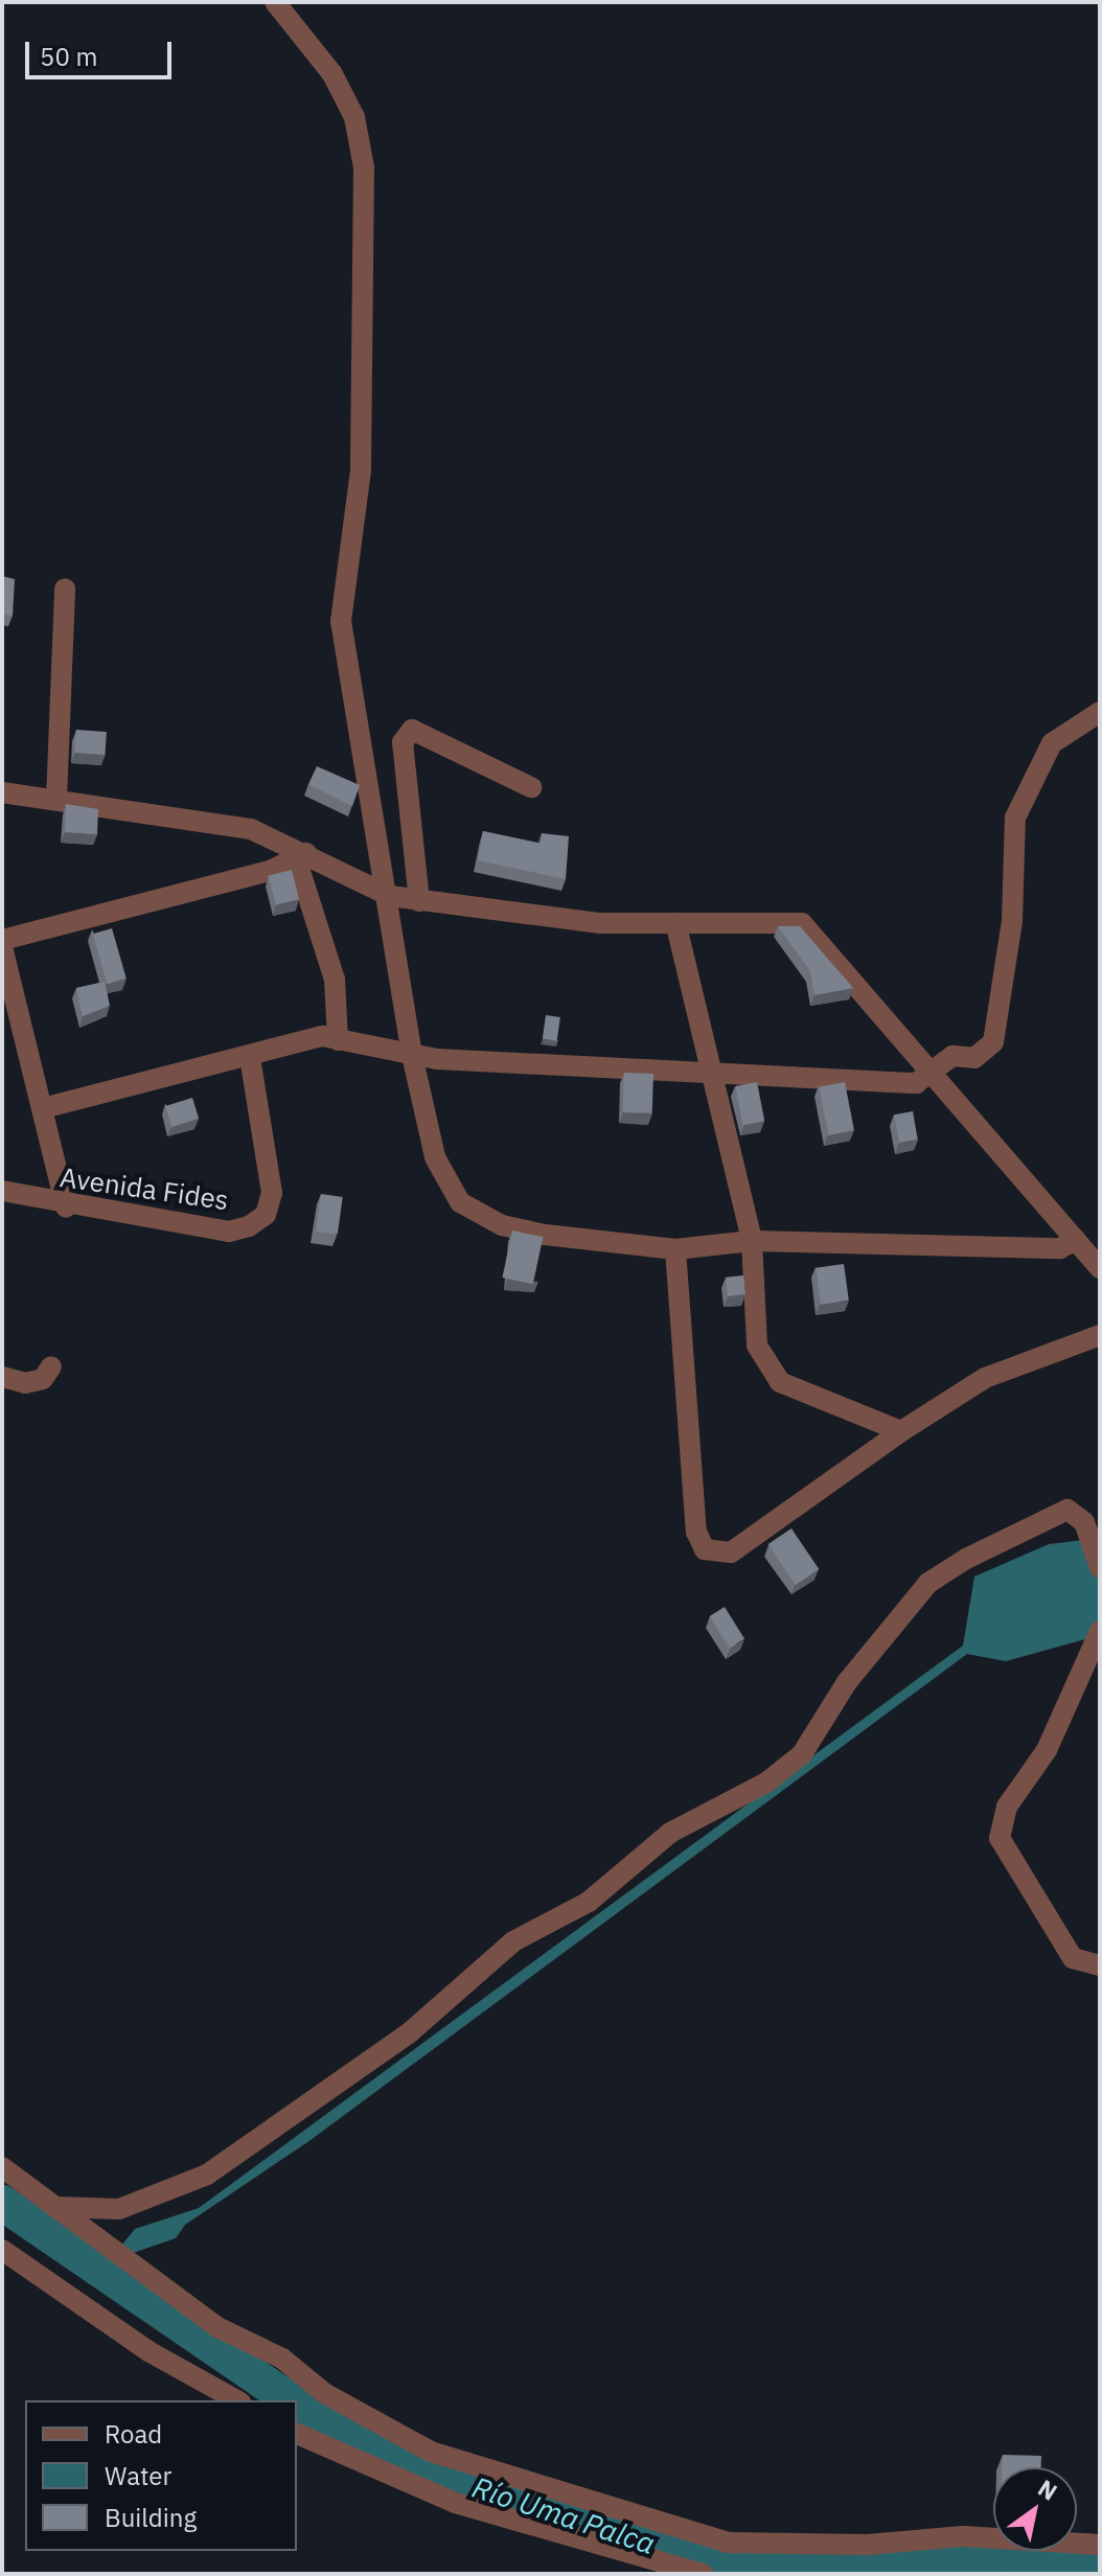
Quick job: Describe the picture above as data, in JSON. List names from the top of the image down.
{
  "streets": {
    "street": ["Avenida Fides"]
  },
  "water": ["Río Uma Palca"],
  "legend": ["Road", "Water", "Building"],
  "scale_bar": "50 m",
  "north": "top right"
}
